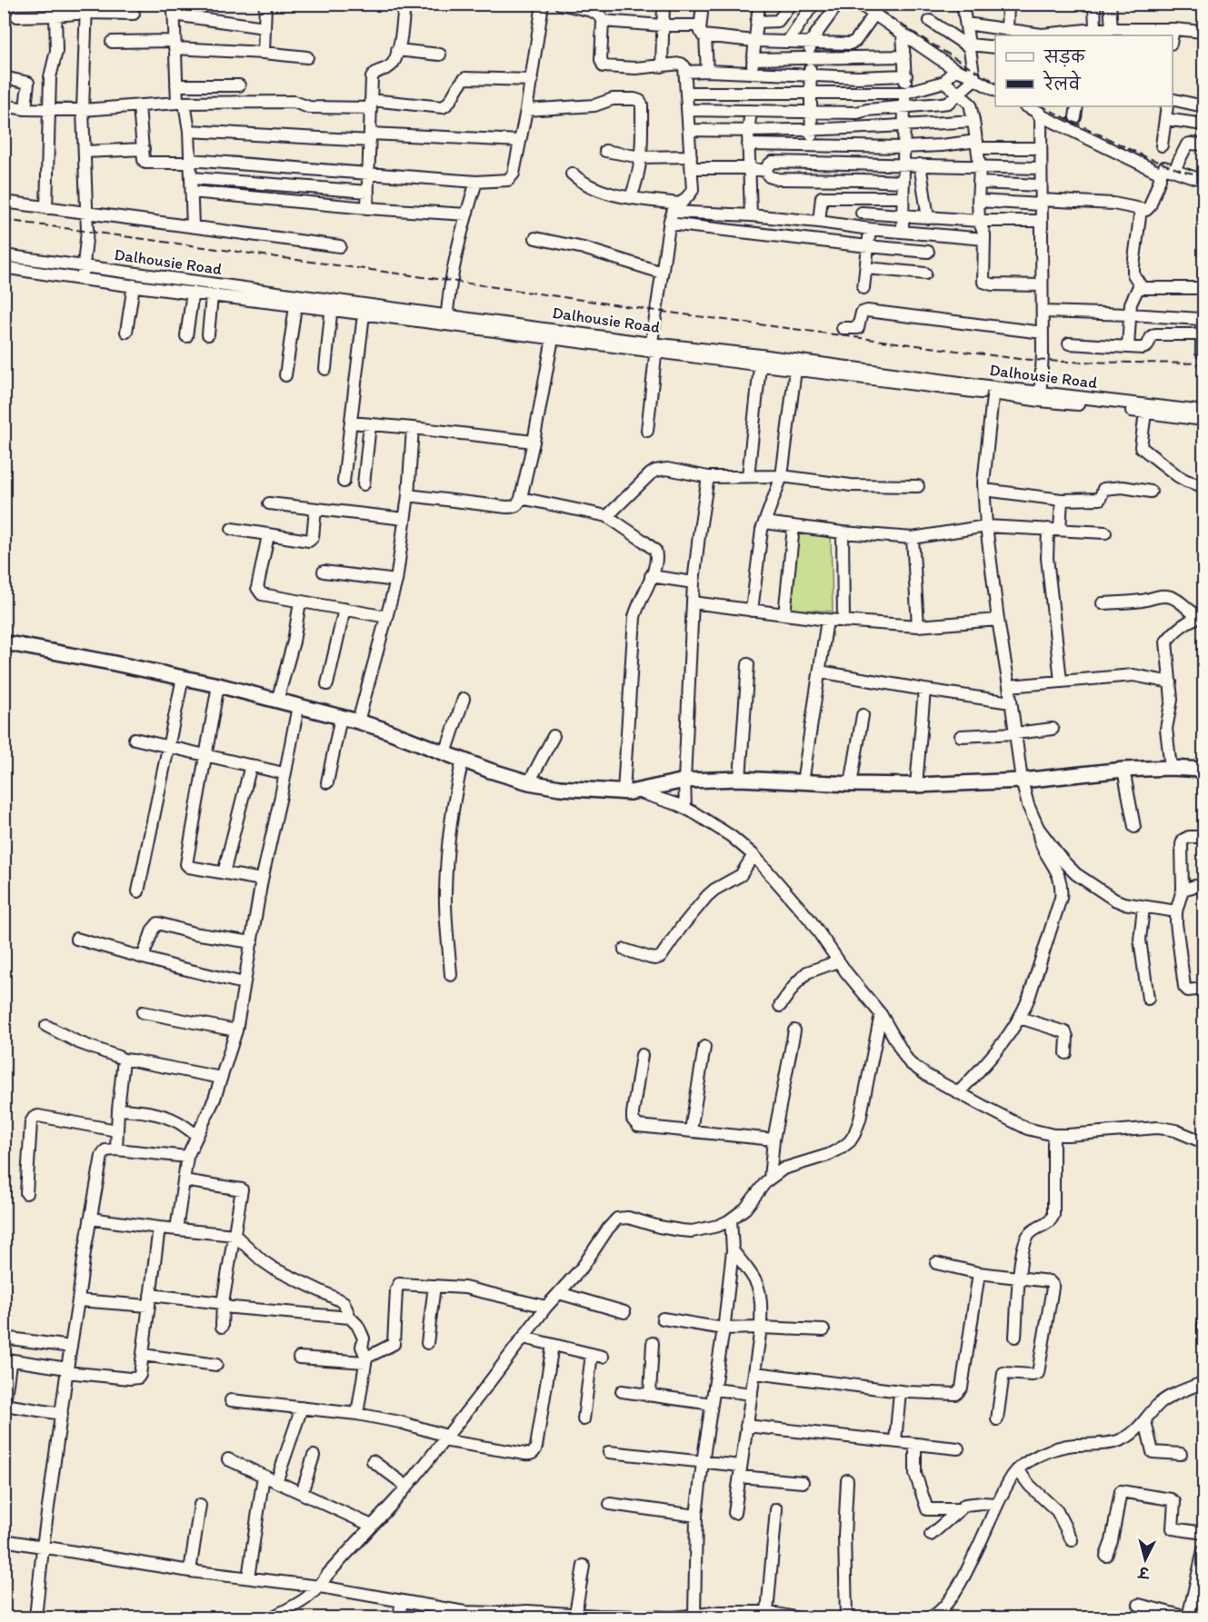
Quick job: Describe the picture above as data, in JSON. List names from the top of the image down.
{
  "streets": {
    "street": ["Dalhousie Road"]
  },
  "legend": ["सड़क", "रेलवे"],
  "north": "bottom"
}
